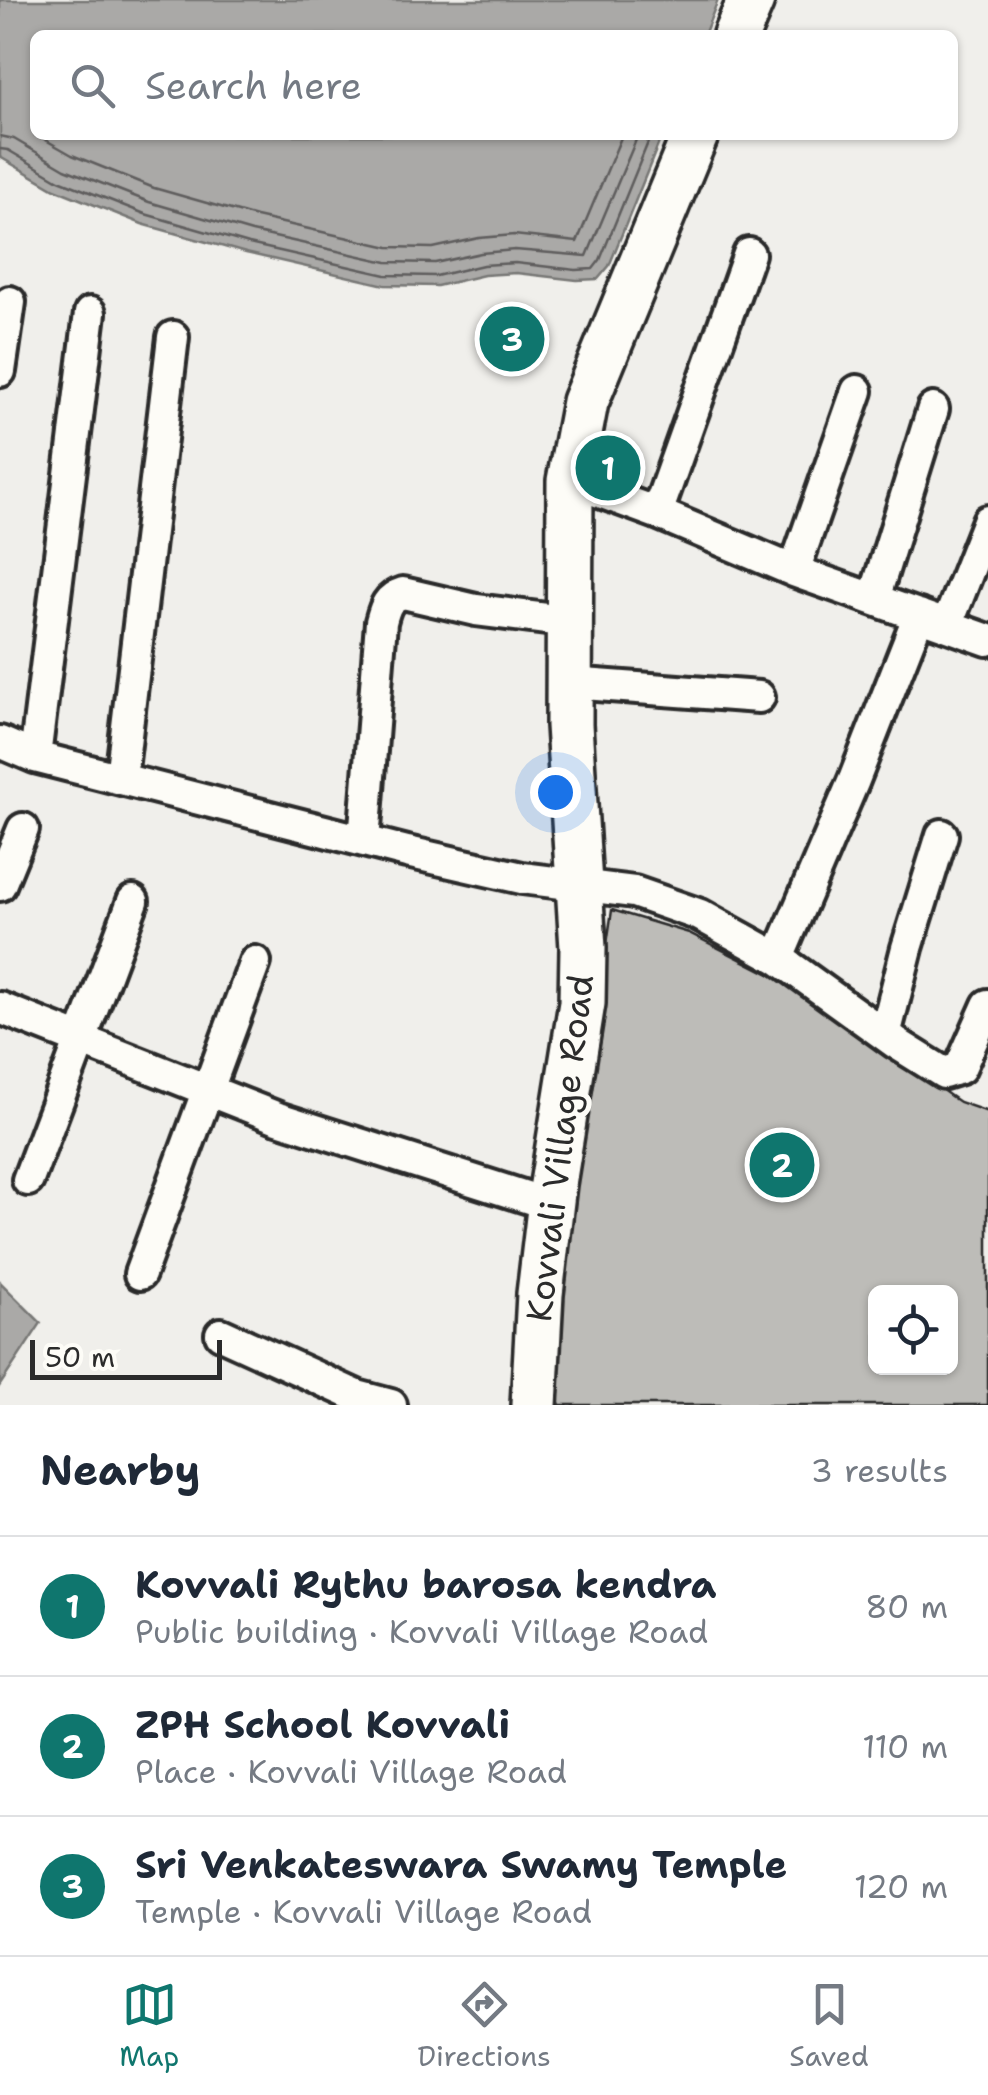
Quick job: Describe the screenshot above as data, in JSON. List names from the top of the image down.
{
  "streets": {
    "street": ["Kovvali Village Road"]
  },
  "scale_bar": "50 m",
  "page": {
    "search": "Search here",
    "pins": ["3", "1", "2"],
    "scale": "50 m",
    "heading": ["Nearby", "3 results"],
    "list": [
      {
        "mark": "1",
        "name": "Kovvali Rythu barosa kendra",
        "note": "Public building · Kovvali Village Road",
        "value": "80 m"
      },
      {
        "mark": "2",
        "name": "ZPH School Kovvali",
        "note": "Place · Kovvali Village Road",
        "value": "110 m"
      },
      {
        "mark": "3",
        "name": "Sri Venkateswara Swamy Temple",
        "note": "Temple · Kovvali Village Road",
        "value": "120 m"
      }
    ],
    "nav": ["Map", "Directions", "Saved"]
  }
}
